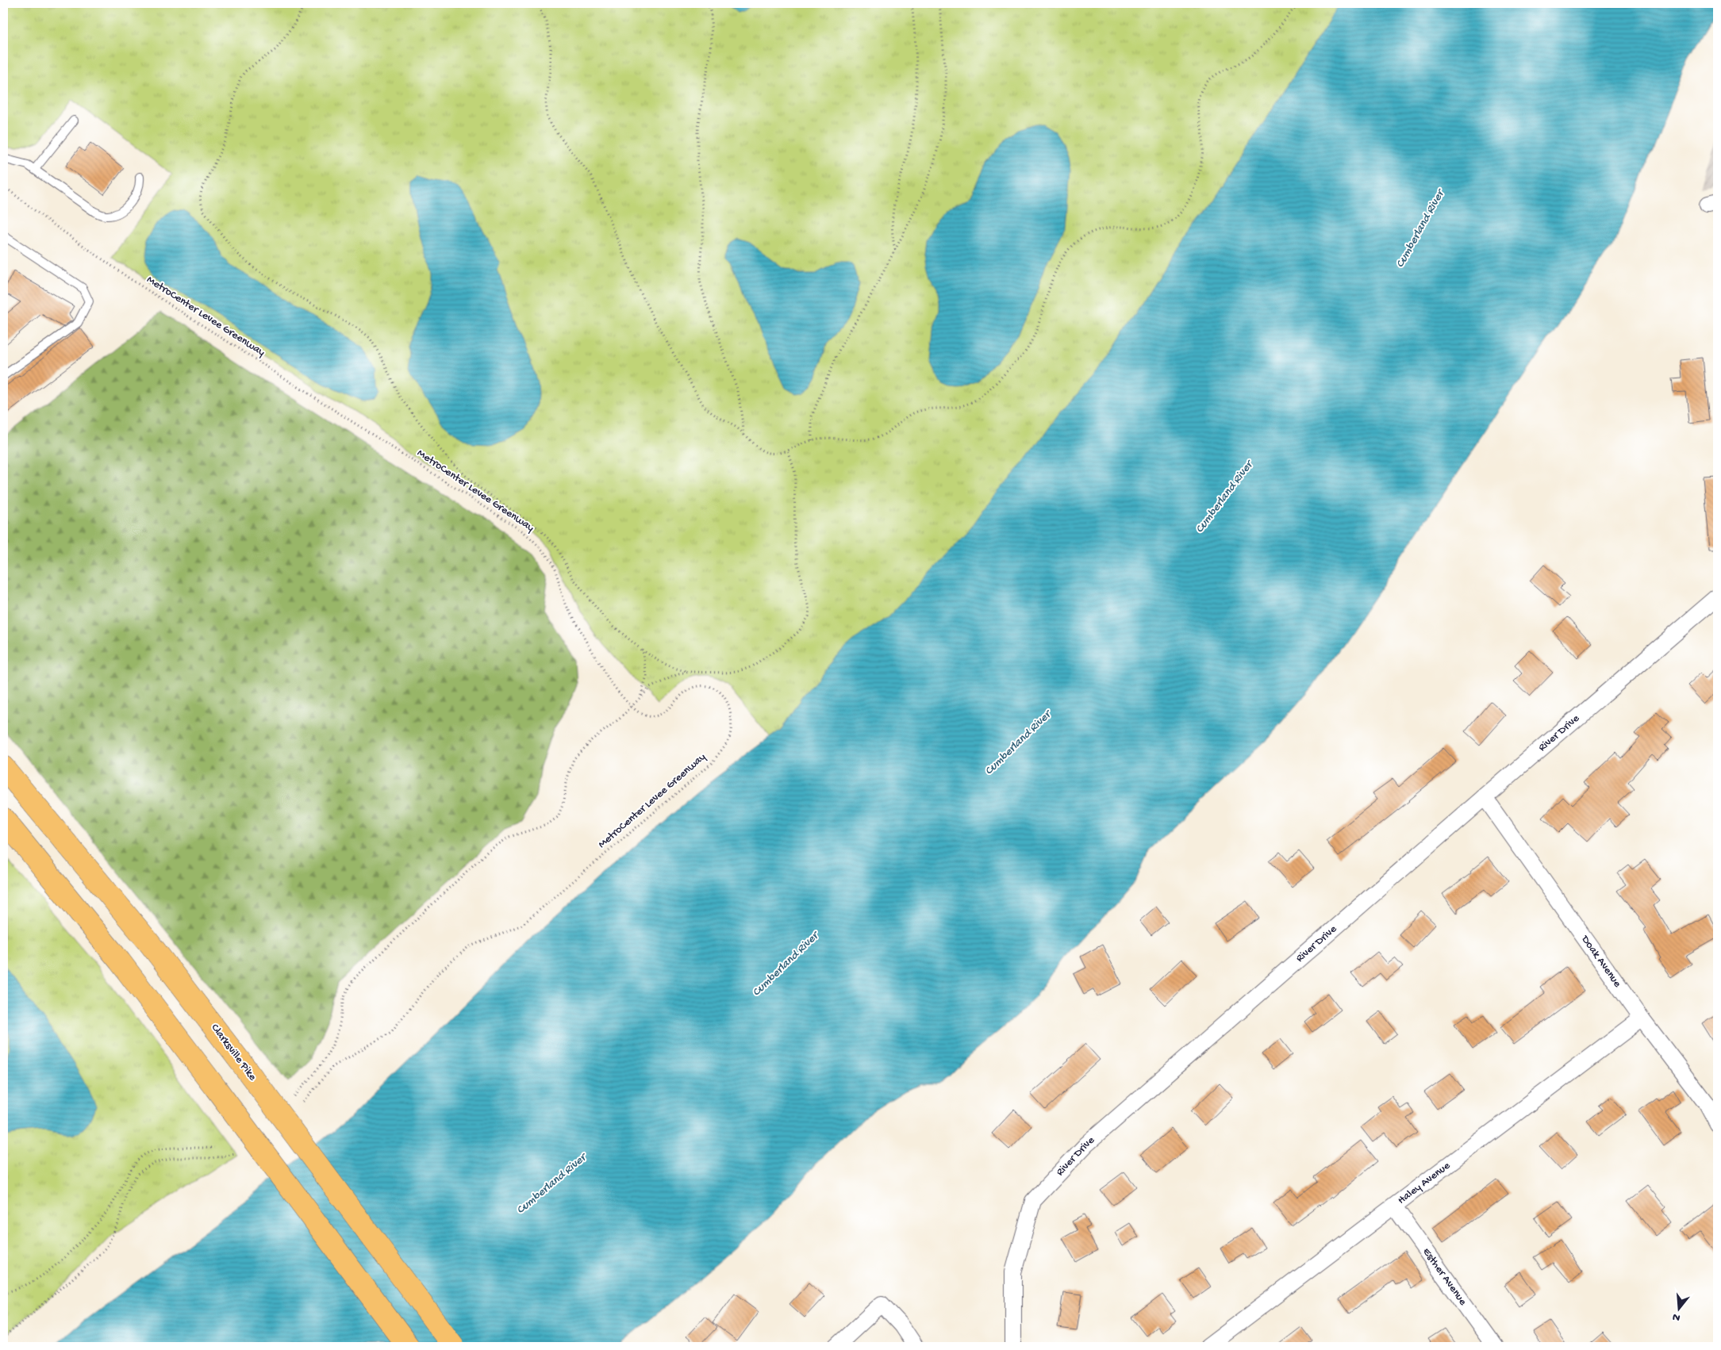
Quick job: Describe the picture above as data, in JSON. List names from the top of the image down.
{
  "streets": {
    "main road": ["Clarksville Pike"],
    "street": [
      "River Drive",
      "Doak Avenue",
      "Haley Avenue",
      "Esther Avenue"
    ],
    "path": ["MetroCenter Levee Greenway"]
  },
  "crossings": [
    ["River Drive", "Doak Avenue"],
    ["Doak Avenue", "Haley Avenue"],
    ["Haley Avenue", "Esther Avenue"]
  ],
  "water": ["Cumberland River"],
  "north": "bottom"
}
